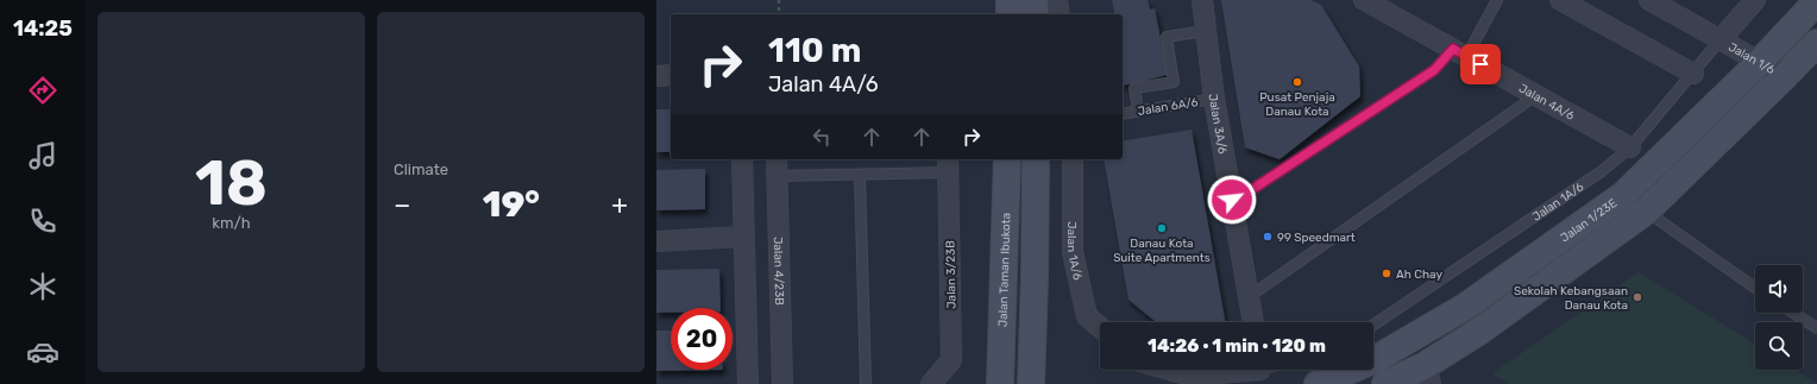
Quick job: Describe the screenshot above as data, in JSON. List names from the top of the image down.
{
  "streets": {
    "street": [
      "Jalan 1/6",
      "Jalan 4A/6",
      "Jalan 3A/6",
      "Jalan 1A/6",
      "Jalan 1/23E",
      "Jalan Taman Ibukota",
      "Jalan 4/23B",
      "Jalan 3/23B"
    ],
    "lane": ["Jalan 6A/6"]
  },
  "crossings": [
    ["Jalan 1/6", "Jalan 1A/6"],
    ["Jalan 1/6", "Jalan 1/23E"],
    ["Jalan 4A/6", "Jalan 1A/6"],
    ["Jalan 6A/6", "Jalan 3A/6"]
  ],
  "places": [
    "Pusat Penjaja Danau Kota",
    "Danau Kota Suite Apartments",
    "99 Speedmart",
    "Ah Chay",
    "Sekolah Kebangsaan Danau Kota"
  ],
  "page": {
    "tabs": "14:25",
    "tile": [
      ["18", "km/h"],
      "Climate"
    ],
    "turn": ["110 m", "Jalan 4A/6"],
    "heat": ["−", "19°", "+"],
    "limit": "20",
    "trip": "14:26 · 1 min · 120 m"
  }
}
